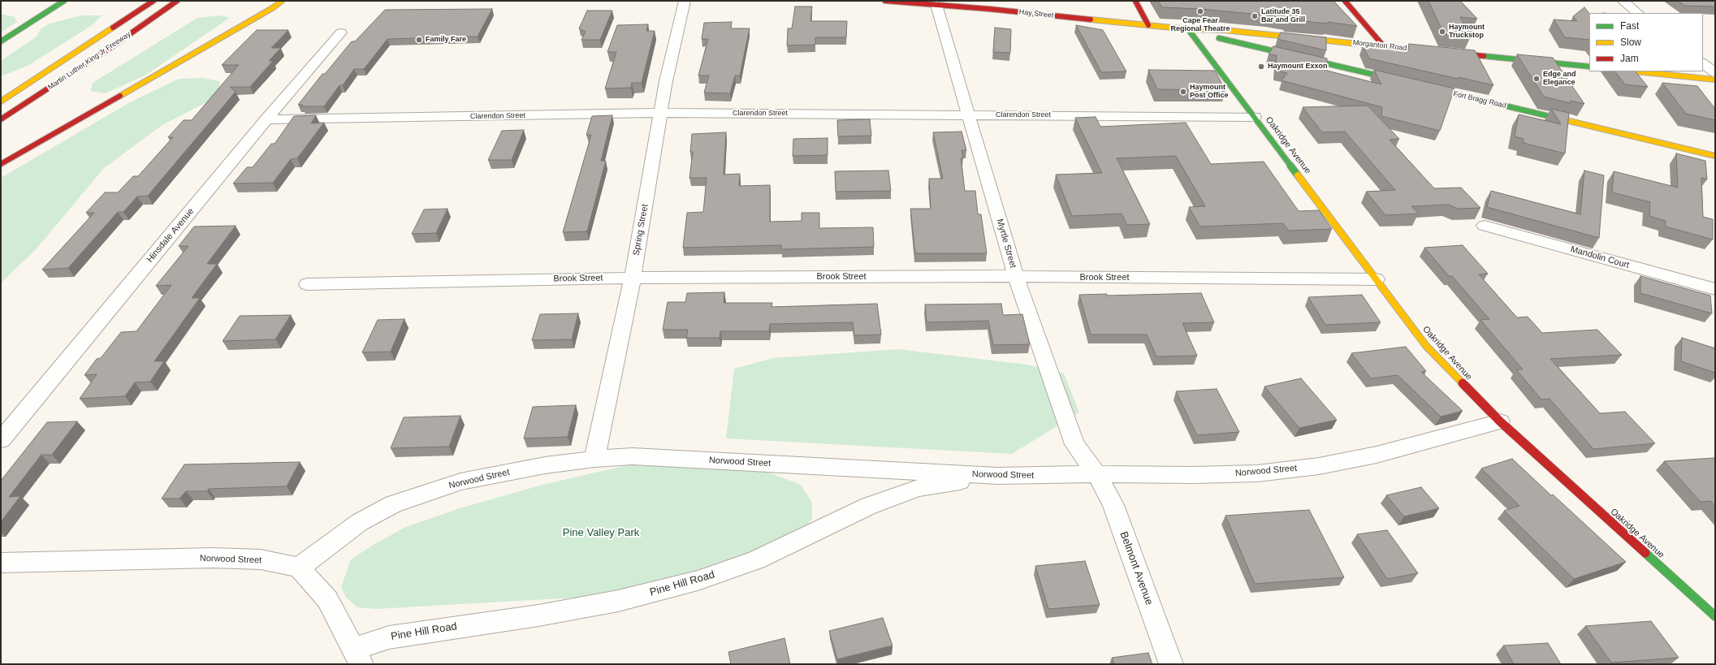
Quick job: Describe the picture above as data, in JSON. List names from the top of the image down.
{
  "streets": {
    "main road": [
      "Hay Street",
      "Morganton Road",
      "Martin Luther King Jr Freeway",
      "Fort Bragg Road",
      "Oakridge Avenue"
    ],
    "street": [
      "Clarendon Street",
      "Spring Street",
      "Hinsdale Avenue",
      "Myrtle Street",
      "Mandolin Court",
      "Brook Street",
      "Norwood Street",
      "Belmont Avenue",
      "Pine Hill Road"
    ]
  },
  "crossings": [
    ["Hay Street", "Morganton Road"],
    ["Hay Street", "Oakridge Avenue"],
    ["Hay Street", "Myrtle Street"],
    ["Morganton Road", "Oakridge Avenue"],
    ["Clarendon Street", "Oakridge Avenue"],
    ["Clarendon Street", "Spring Street"],
    ["Clarendon Street", "Hinsdale Avenue"],
    ["Clarendon Street", "Myrtle Street"],
    ["Oakridge Avenue", "Brook Street"],
    ["Oakridge Avenue", "Norwood Street"],
    ["Spring Street", "Brook Street"],
    ["Spring Street", "Norwood Street"],
    ["Myrtle Street", "Brook Street"],
    ["Myrtle Street", "Norwood Street"],
    ["Myrtle Street", "Belmont Avenue"],
    ["Norwood Street", "Belmont Avenue"],
    ["Norwood Street", "Pine Hill Road"]
  ],
  "parks": ["Pine Valley Park"],
  "places": [
    "Cape Fear Regional Theatre",
    "Latitude 35 Bar and Grill",
    "Haymount Truckstop",
    "Family Fare",
    "Haymount Exxon",
    "Edge and Elegance",
    "Haymount Post Office"
  ],
  "legend": ["Fast", "Slow", "Jam"]
}
